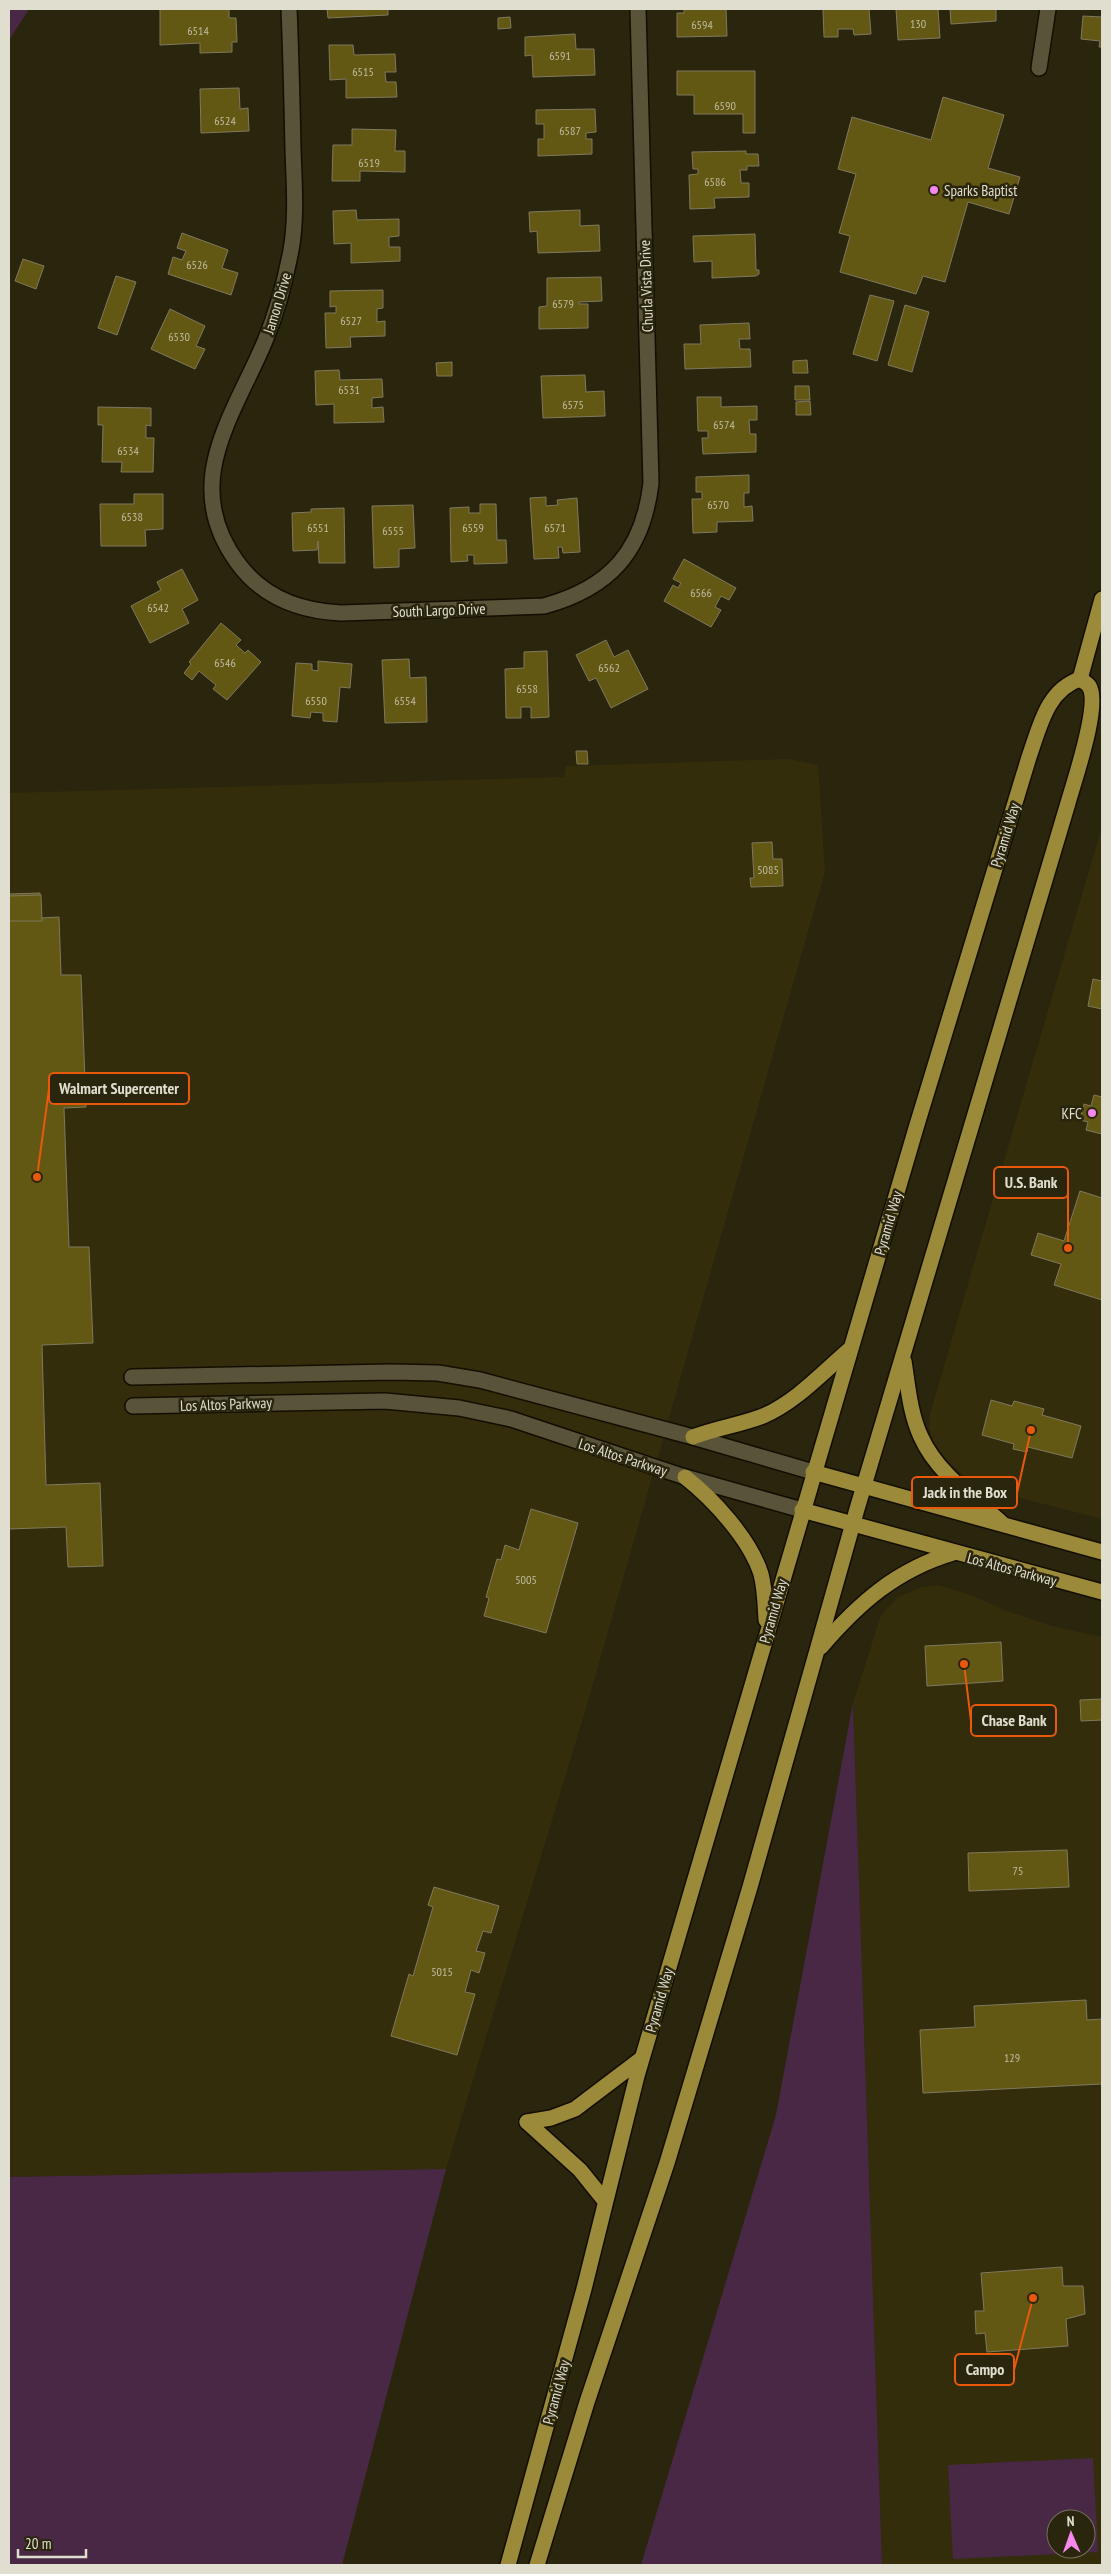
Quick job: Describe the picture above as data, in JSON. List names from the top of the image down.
{
  "streets": {
    "main road": ["Pyramid Way", "Los Altos Parkway"],
    "street": ["Churla Vista Drive", "Jamon Drive", "South Largo Drive"]
  },
  "crossings": [
    ["Churla Vista Drive", "South Largo Drive"],
    ["Jamon Drive", "South Largo Drive"],
    ["Pyramid Way", "Los Altos Parkway"]
  ],
  "places": [
    "Sparks Baptist",
    "KFC",
    "Walmart Supercenter",
    "U.S. Bank",
    "Jack in the Box",
    "Chase Bank",
    "Campo"
  ],
  "house_numbers": [
    "130",
    "6594",
    "6514",
    "6591",
    "6515",
    "6590",
    "6524",
    "6587",
    "6519",
    "6586",
    "6526",
    "6579",
    "6527",
    "6530",
    "6531",
    "6575",
    "6574",
    "6534",
    "6570",
    "6538",
    "6551",
    "6559",
    "6571",
    "6555",
    "6566",
    "6542",
    "6546",
    "6562",
    "6558",
    "6550",
    "6554",
    "5085",
    "5005",
    "75",
    "5015",
    "129"
  ],
  "scale_bar": "20 m",
  "north": "top"
}
